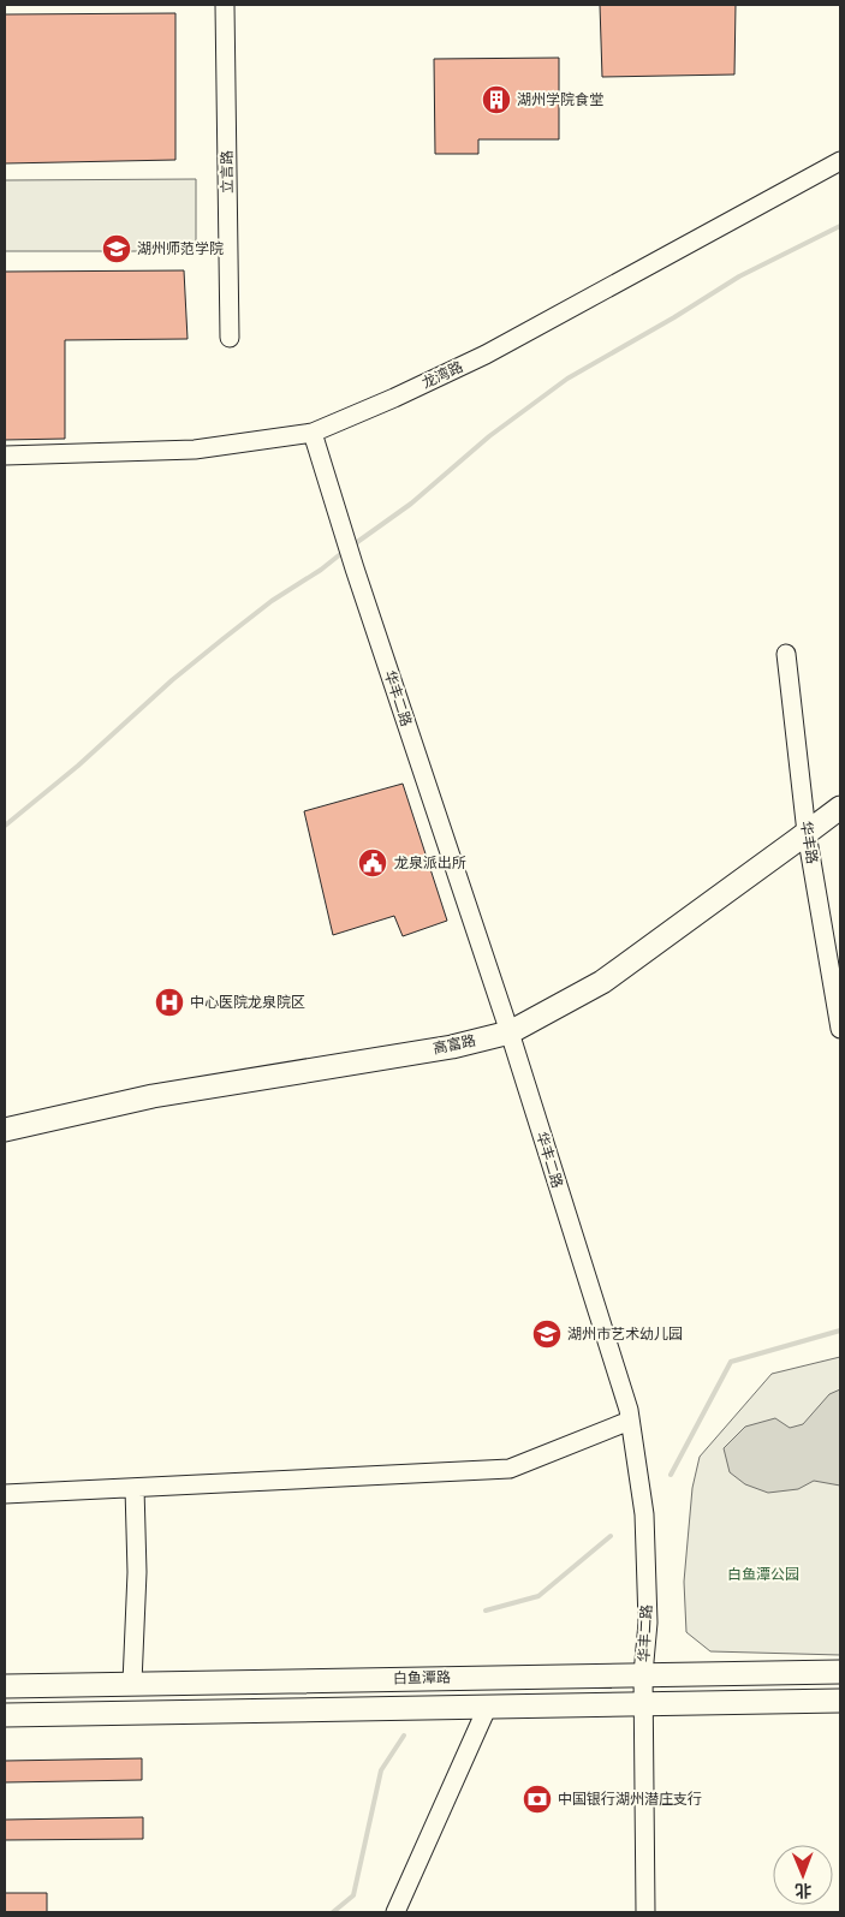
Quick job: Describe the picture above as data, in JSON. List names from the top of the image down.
{
  "streets": {
    "main road": ["高富路", "白鱼潭路"],
    "street": [
      "立言路",
      "龙湾路",
      "华丰二路",
      "华丰路"
    ]
  },
  "crossings": [
    ["龙湾路", "华丰二路"],
    ["华丰二路", "高富路"],
    ["华丰二路", "白鱼潭路"],
    ["华丰路", "高富路"]
  ],
  "parks": ["白鱼潭公园"],
  "places": {
    "building": ["湖州学院食堂"],
    "school or university": ["湖州师范学院", "湖州市艺术幼儿园"],
    "public building": ["龙泉派出所"],
    "hospital": ["中心医院龙泉院区"],
    "bank": ["中国银行湖州潜庄支行"]
  },
  "north": "bottom"
}
